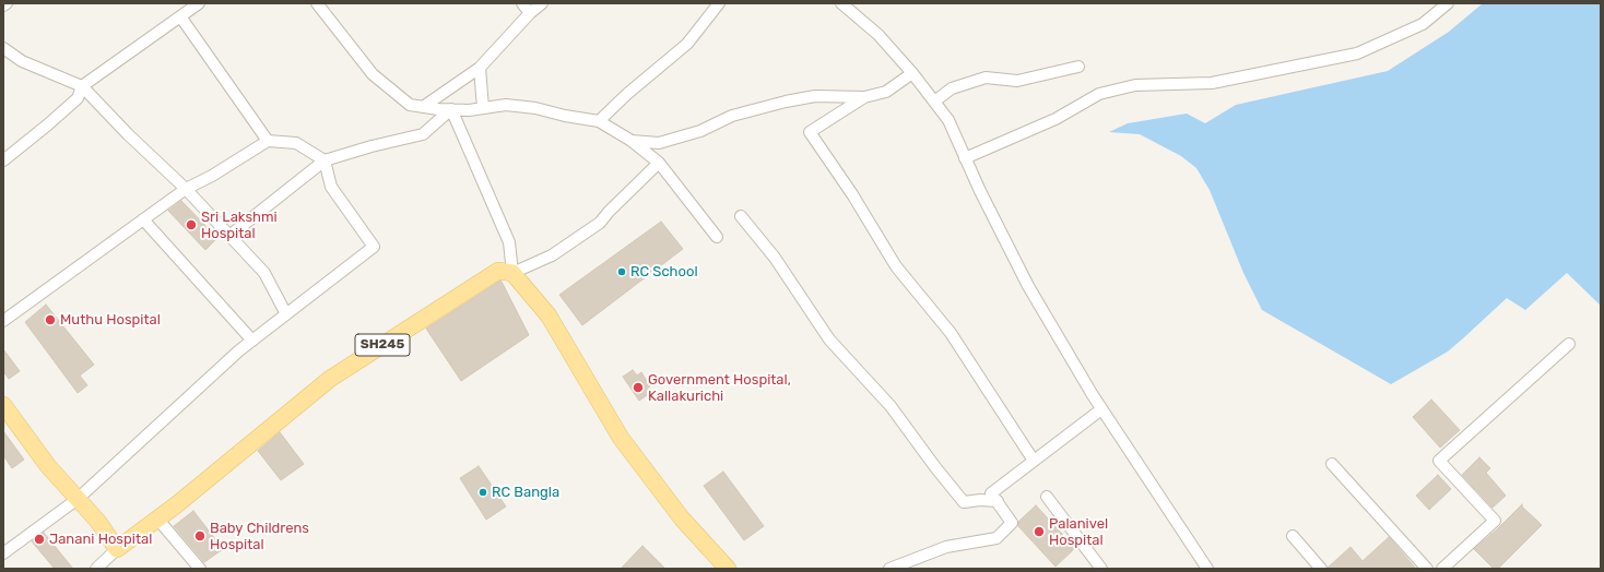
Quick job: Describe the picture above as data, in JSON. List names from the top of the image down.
{
  "streets": {
    "main road": ["SH245"]
  },
  "places": [
    "Sri Lakshmi Hospital",
    "RC School",
    "Muthu Hospital",
    "Government Hospital, Kallakurichi",
    "RC Bangla",
    "Palanivel Hospital",
    "Baby Childrens Hospital",
    "Janani Hospital"
  ]
}
